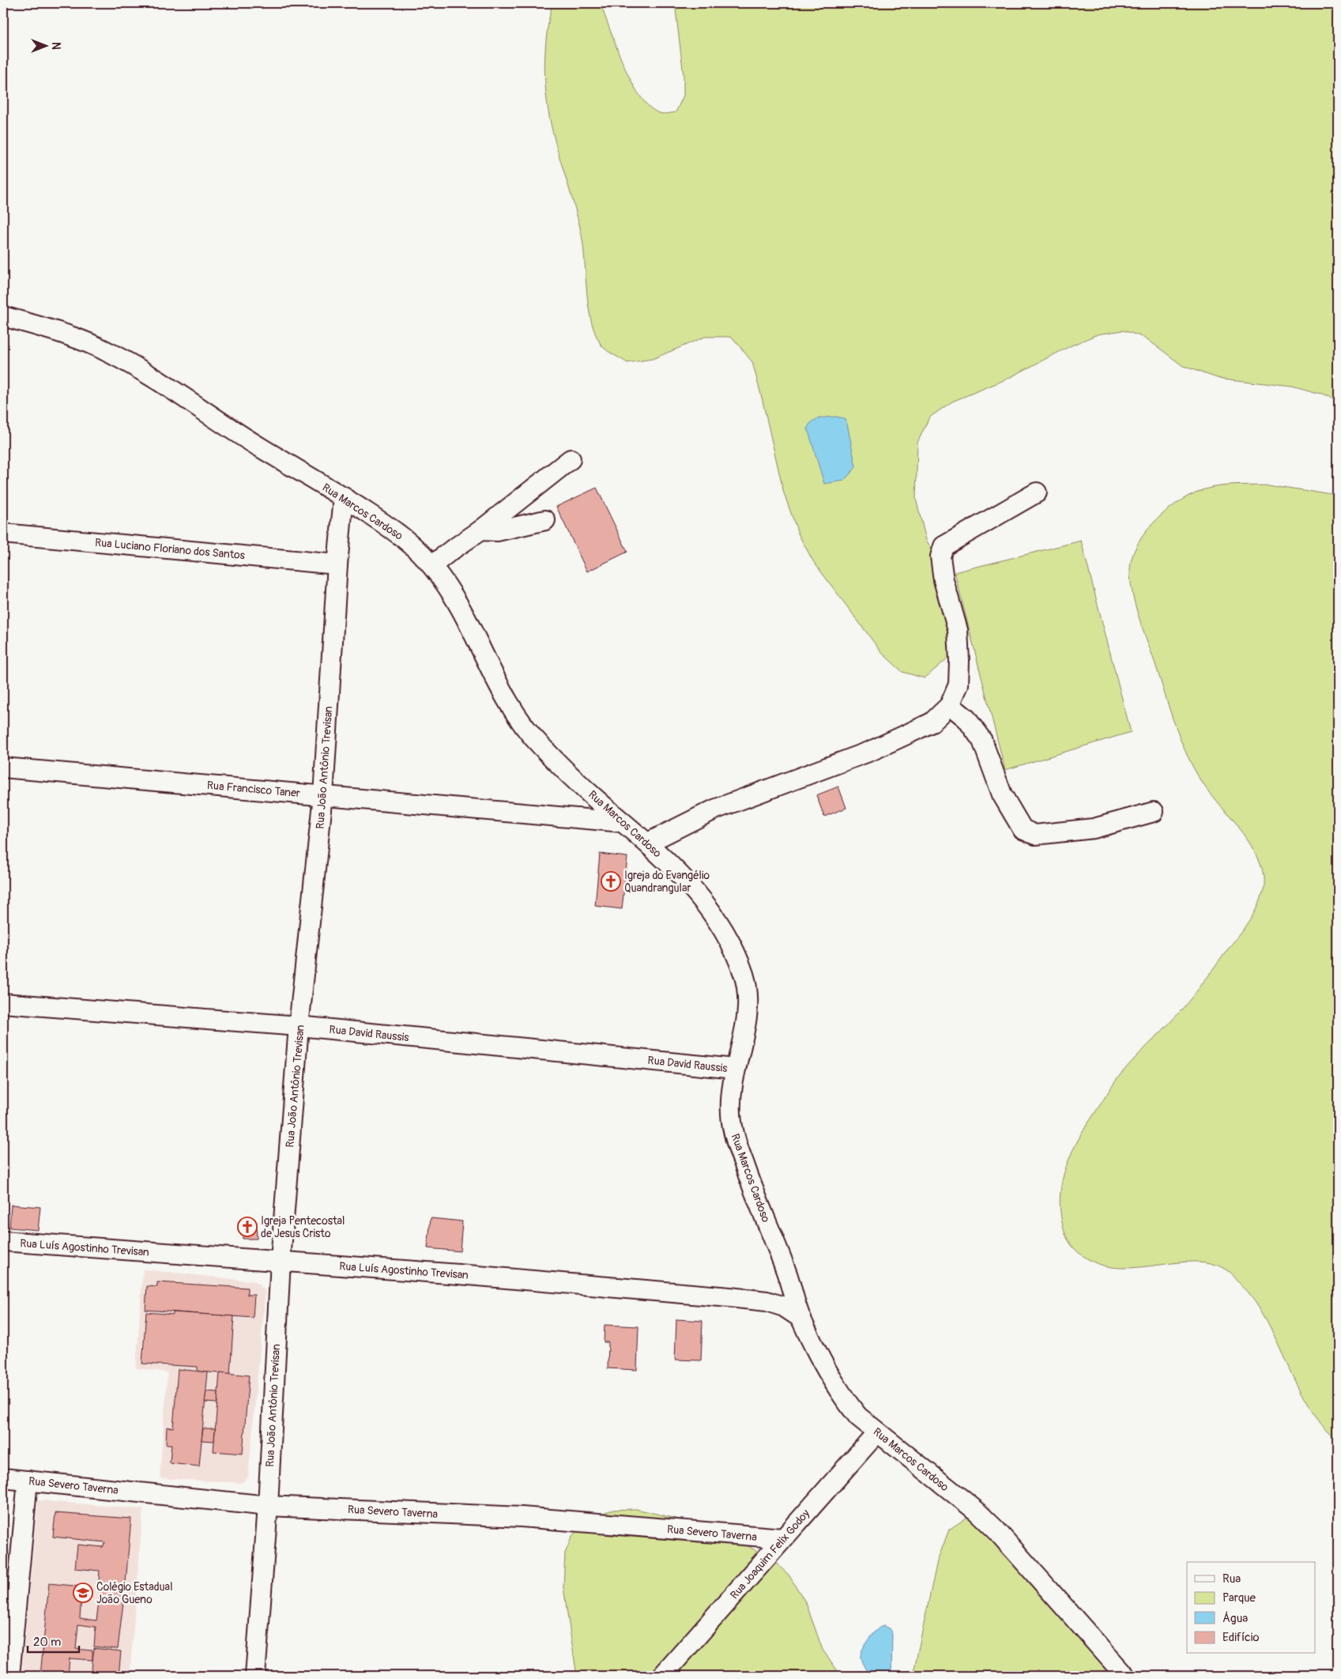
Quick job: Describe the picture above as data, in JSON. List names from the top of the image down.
{
  "streets": {
    "street": [
      "Rua Marcos Cardoso",
      "Rua Luciano Floriano dos Santos",
      "Rua João Antônio Trevisan",
      "Rua Francisco Taner",
      "Rua David Raussis",
      "Rua Luís Agostinho Trevisan",
      "Rua Severo Taverna",
      "Rua Joaquim Felix Godoy"
    ]
  },
  "crossings": [
    ["Rua Marcos Cardoso", "Rua João Antônio Trevisan"],
    ["Rua Marcos Cardoso", "Rua Francisco Taner"],
    ["Rua Marcos Cardoso", "Rua David Raussis"],
    ["Rua Marcos Cardoso", "Rua Luís Agostinho Trevisan"],
    ["Rua Marcos Cardoso", "Rua Joaquim Felix Godoy"],
    ["Rua Luciano Floriano dos Santos", "Rua João Antônio Trevisan"],
    ["Rua João Antônio Trevisan", "Rua Francisco Taner"],
    ["Rua João Antônio Trevisan", "Rua David Raussis"],
    ["Rua João Antônio Trevisan", "Rua Luís Agostinho Trevisan"],
    ["Rua João Antônio Trevisan", "Rua Severo Taverna"],
    ["Rua Severo Taverna", "Rua Joaquim Felix Godoy"]
  ],
  "places": {
    "church": ["Igreja do Evangélio Quandrangular", "Igreja Pentecostal de Jesus Cristo"],
    "school or university": ["Colégio Estadual João Gueno"]
  },
  "legend": [
    "Rua",
    "Parque",
    "Água",
    "Edifício"
  ],
  "scale_bar": "20 m",
  "north": "right"
}
